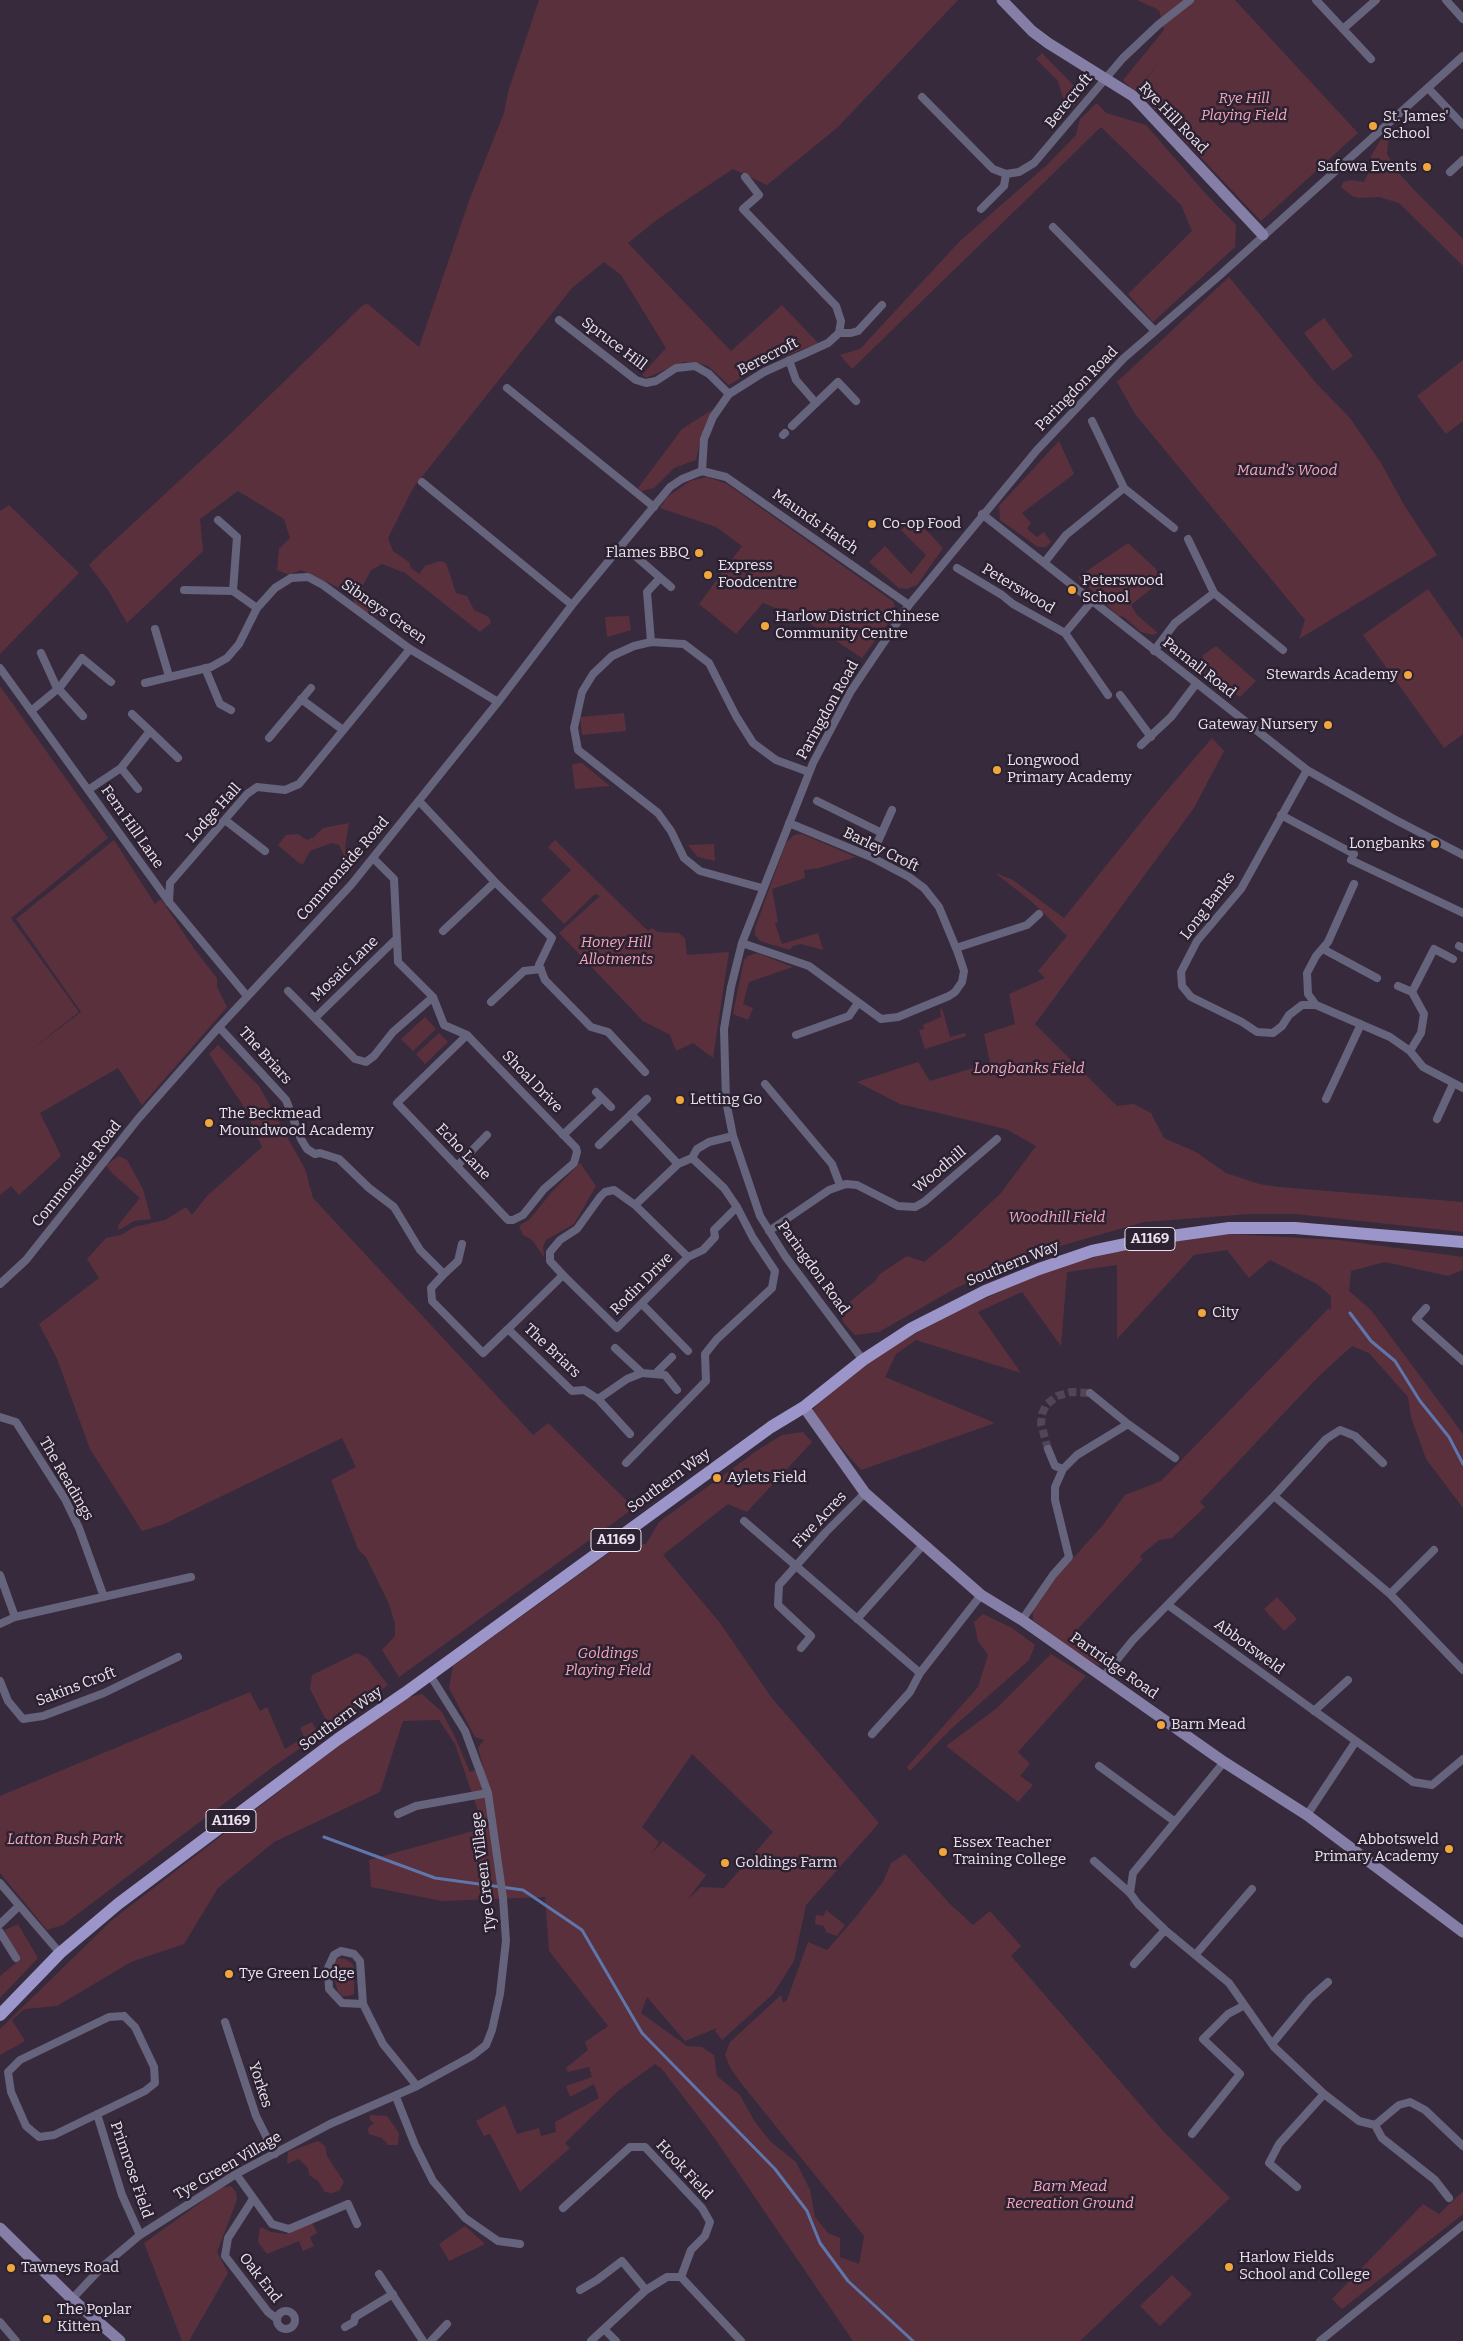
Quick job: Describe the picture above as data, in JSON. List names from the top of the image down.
{
  "streets": {
    "main road": ["A1169", "Southern Way"],
    "street": [
      "Berecroft",
      "Rye Hill Road",
      "Spruce Hill",
      "Paringdon Road",
      "Maunds Hatch",
      "Peterswood",
      "Sibneys Green",
      "Parnall Road",
      "Lodge Hall",
      "Fern Hill Lane",
      "Barley Croft",
      "Commonside Road",
      "Long Banks",
      "Mosaic Lane",
      "The Briars",
      "Shoal Drive",
      "Echo Lane",
      "Woodhill",
      "Rodin Drive",
      "The Readings",
      "Five Acres",
      "Abbotsweld",
      "Partridge Road",
      "Sakins Croft",
      "Tye Green Village",
      "Yorkes",
      "Primrose Field",
      "Hook Field",
      "Oak End"
    ]
  },
  "crossings": [
    ["Berecroft", "Rye Hill Road"],
    ["Berecroft", "Spruce Hill"],
    ["Berecroft", "Maunds Hatch"],
    ["Berecroft", "Commonside Road"],
    ["Rye Hill Road", "Paringdon Road"],
    ["Paringdon Road", "Maunds Hatch"],
    ["Paringdon Road", "Parnall Road"],
    ["Paringdon Road", "Barley Croft"],
    ["Paringdon Road", "Southern Way"],
    ["Maunds Hatch", "Commonside Road"],
    ["Peterswood", "Parnall Road"],
    ["Sibneys Green", "Lodge Hall"],
    ["Sibneys Green", "Commonside Road"],
    ["Parnall Road", "Long Banks"],
    ["Lodge Hall", "Fern Hill Lane"],
    ["Fern Hill Lane", "Commonside Road"],
    ["Commonside Road", "The Briars"],
    ["Shoal Drive", "Echo Lane"],
    ["Southern Way", "Partridge Road"],
    ["Southern Way", "Tye Green Village"],
    ["Five Acres", "Partridge Road"],
    ["Tye Green Village", "Yorkes"],
    ["Tye Green Village", "Primrose Field"]
  ],
  "parks": [
    "Rye Hill Playing Field",
    "Maund's Wood",
    "Honey Hill Allotments",
    "Longbanks Field",
    "Woodhill Field",
    "Goldings Playing Field",
    "Latton Bush Park",
    "Barn Mead Recreation Ground"
  ],
  "places": [
    "St. James' School",
    "Safowa Events",
    "Co-op Food",
    "Flames BBQ",
    "Express Foodcentre",
    "Peterswood School",
    "Harlow District Chinese Community Centre",
    "Stewards Academy",
    "Gateway Nursery",
    "Longwood Primary Academy",
    "Longbanks",
    "Letting Go",
    "The Beckmead Moundwood Academy",
    "City",
    "Aylets Field",
    "Barn Mead",
    "Abbotsweld Primary Academy",
    "Essex Teacher Training College",
    "Goldings Farm",
    "Tye Green Lodge",
    "Harlow Fields School and College",
    "Tawneys Road",
    "The Poplar Kitten"
  ]
}
